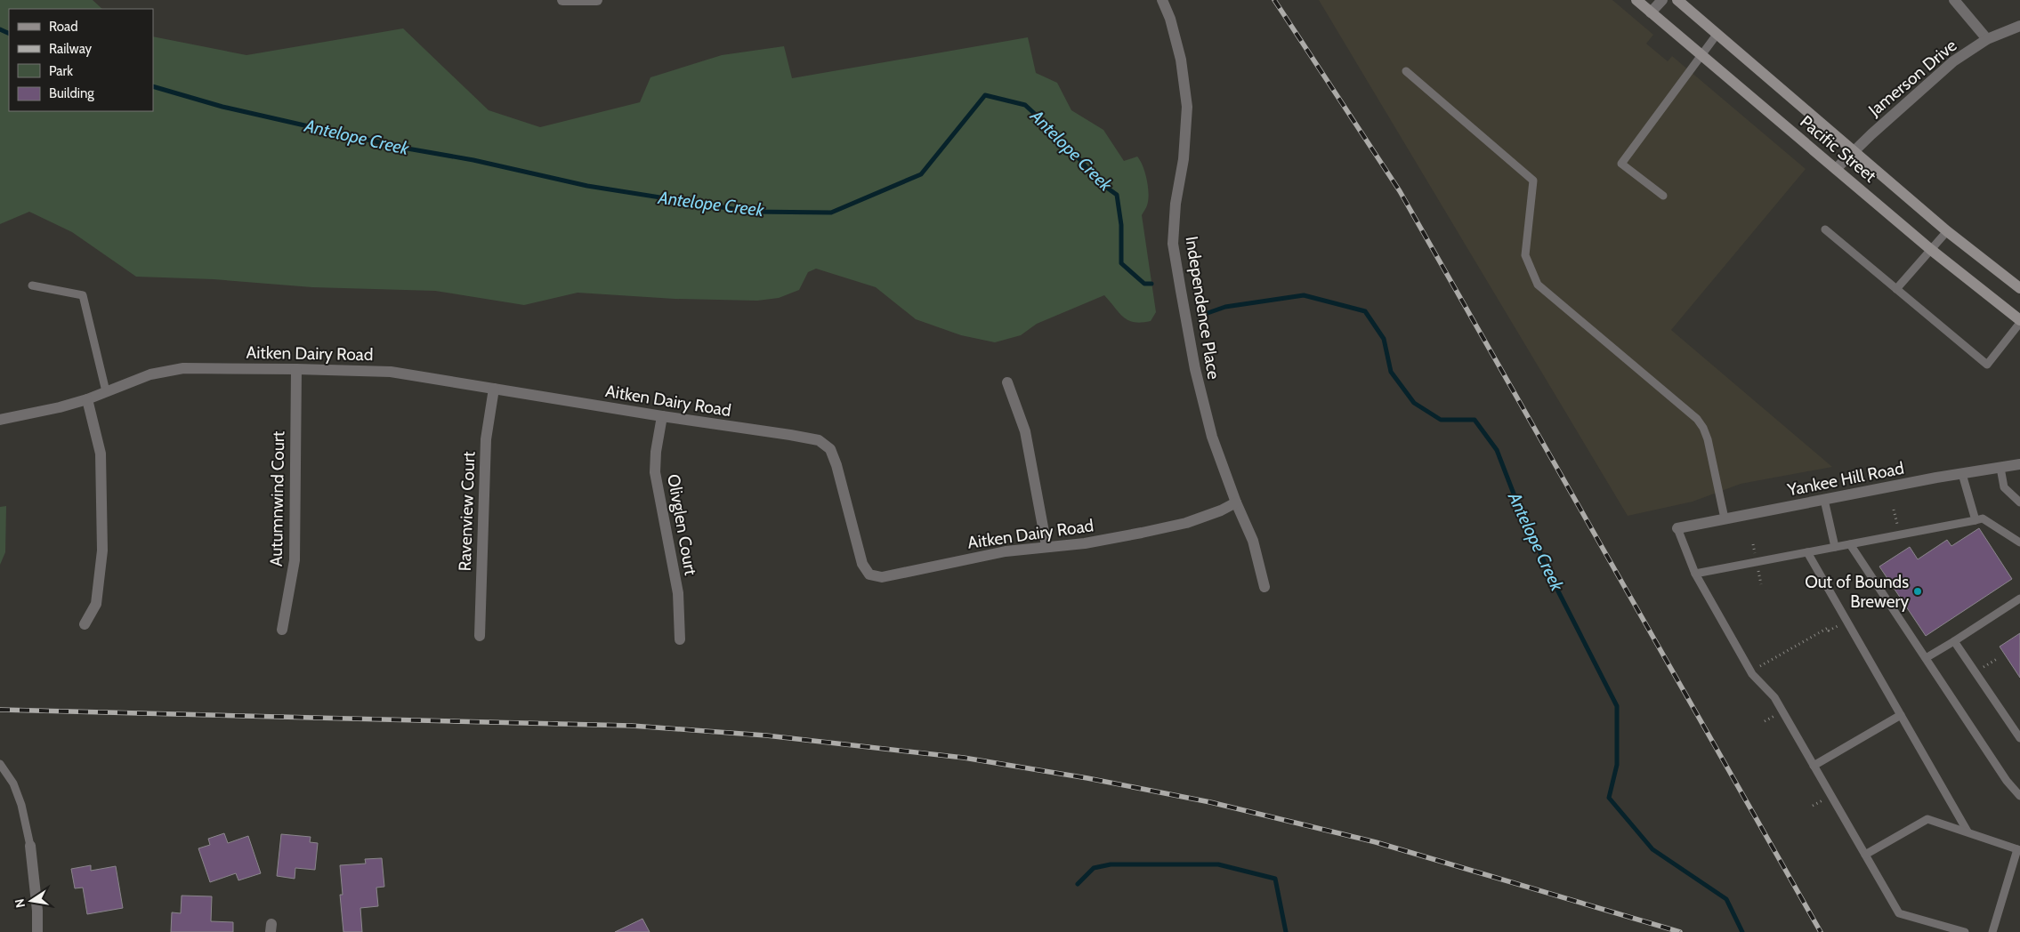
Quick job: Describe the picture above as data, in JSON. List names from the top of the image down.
{
  "streets": {
    "main road": ["Pacific Street"],
    "street": [
      "Jamerson Drive",
      "Independence Place",
      "Aitken Dairy Road",
      "Yankee Hill Road",
      "Autumnwind Court",
      "Ravenview Court",
      "Olivglen Court"
    ]
  },
  "crossings": [
    ["Jamerson Drive", "Pacific Street"],
    ["Independence Place", "Aitken Dairy Road"],
    ["Aitken Dairy Road", "Autumnwind Court"],
    ["Aitken Dairy Road", "Ravenview Court"],
    ["Aitken Dairy Road", "Olivglen Court"]
  ],
  "water": ["Antelope Creek"],
  "places": ["Out of Bounds Brewery"],
  "legend": [
    "Road",
    "Railway",
    "Park",
    "Building"
  ],
  "north": "left"
}
